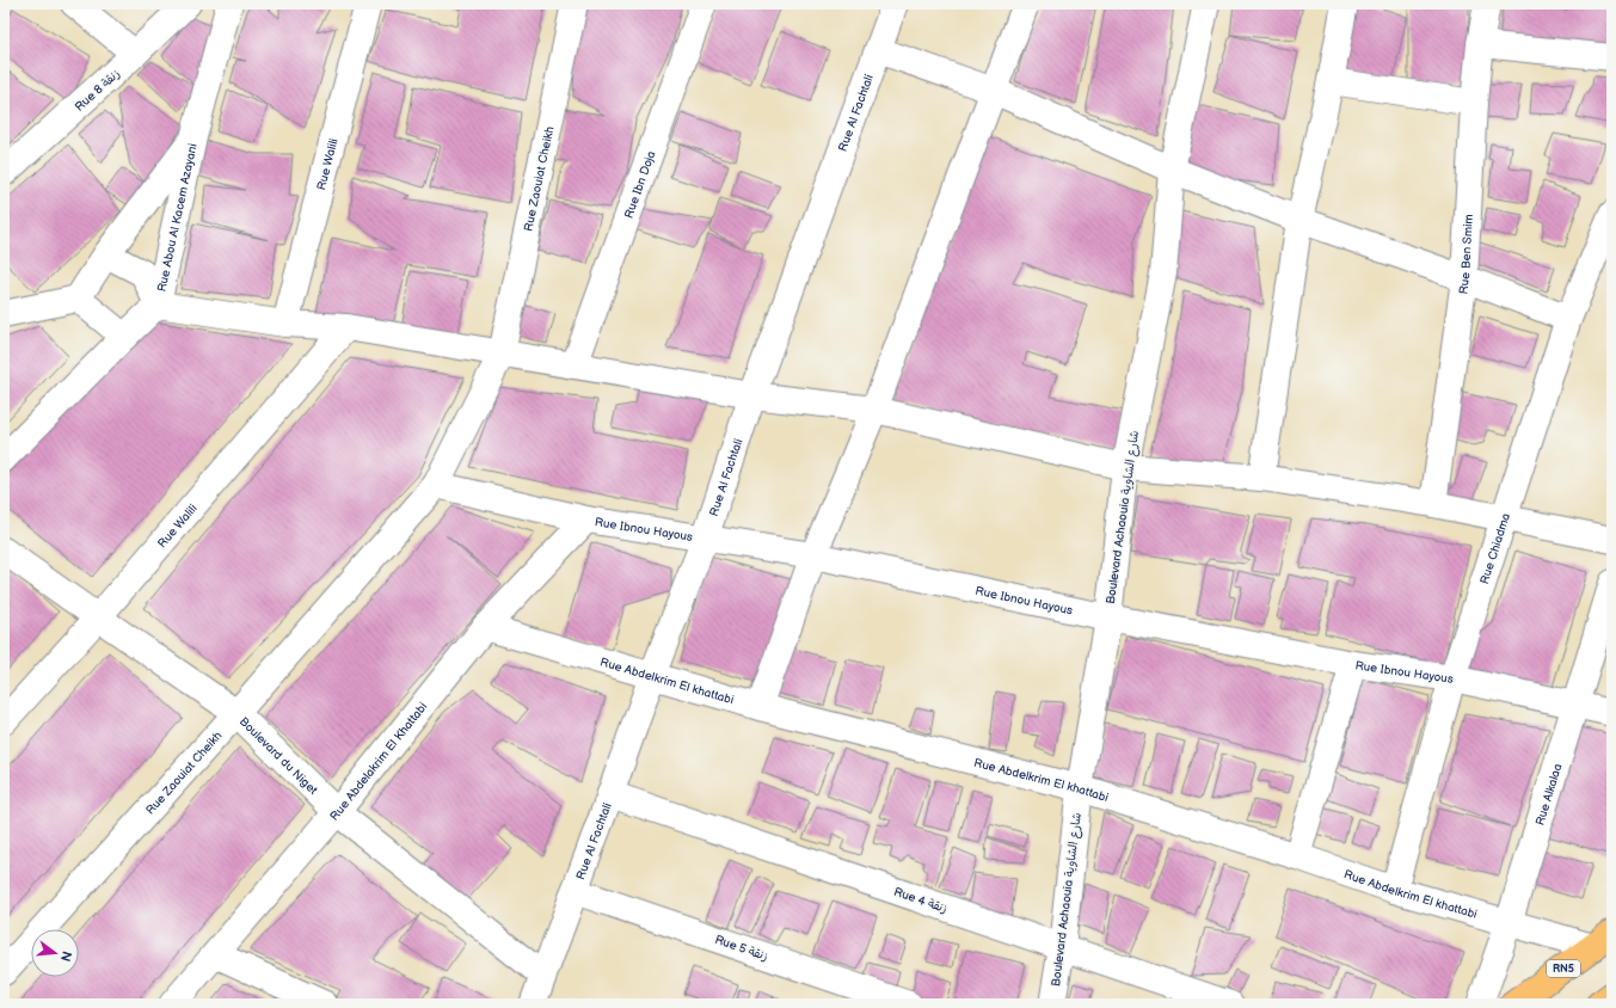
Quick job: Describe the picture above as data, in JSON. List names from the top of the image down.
{
  "streets": {
    "main road": ["RN5"],
    "street": [
      "Rue 8 زنقة",
      "Rue Al Fachtali",
      "Rue Walili",
      "Rue Zaouiat Cheikh",
      "Rue Ibn Doja",
      "Rue Abou Al Kacem Azayani",
      "Rue Ben Smim",
      "Boulevard Achaouia شارع الشاوية",
      "Rue Ibnou Hayous",
      "Rue Chiadma",
      "Rue Abdelkrim El khattabi",
      "Boulevard du Niget",
      "Rue Abdelakrim El Khattabi",
      "Rue Alkalaa",
      "Rue 4 زنقة",
      "Rue 5 زنقة"
    ]
  },
  "crossings": [
    ["Rue Al Fachtali", "Rue Ibnou Hayous"],
    ["Rue Al Fachtali", "Rue Abdelkrim El khattabi"],
    ["Rue Al Fachtali", "Boulevard du Niget"],
    ["Rue Al Fachtali", "Rue 4 زنقة"],
    ["Rue Al Fachtali", "Rue 5 زنقة"],
    ["Rue Walili", "Boulevard du Niget"],
    ["Rue Zaouiat Cheikh", "Rue Ibnou Hayous"],
    ["Rue Zaouiat Cheikh", "Boulevard du Niget"],
    ["Boulevard Achaouia شارع الشاوية", "Rue Ibnou Hayous"],
    ["Boulevard Achaouia شارع الشاوية", "Rue Abdelkrim El khattabi"],
    ["Boulevard Achaouia شارع الشاوية", "Rue 4 زنقة"],
    ["Rue Ibnou Hayous", "Rue Chiadma"],
    ["Rue Ibnou Hayous", "Rue Abdelakrim El Khattabi"],
    ["Rue Ibnou Hayous", "Rue Alkalaa"],
    ["Rue Chiadma", "Rue Abdelkrim El khattabi"],
    ["Rue Abdelkrim El khattabi", "Rue Abdelakrim El Khattabi"],
    ["Rue Abdelkrim El khattabi", "Rue Alkalaa"],
    ["Rue Abdelkrim El khattabi", "RN5"],
    ["Boulevard du Niget", "Rue Abdelakrim El Khattabi"]
  ],
  "north": "right"
}
